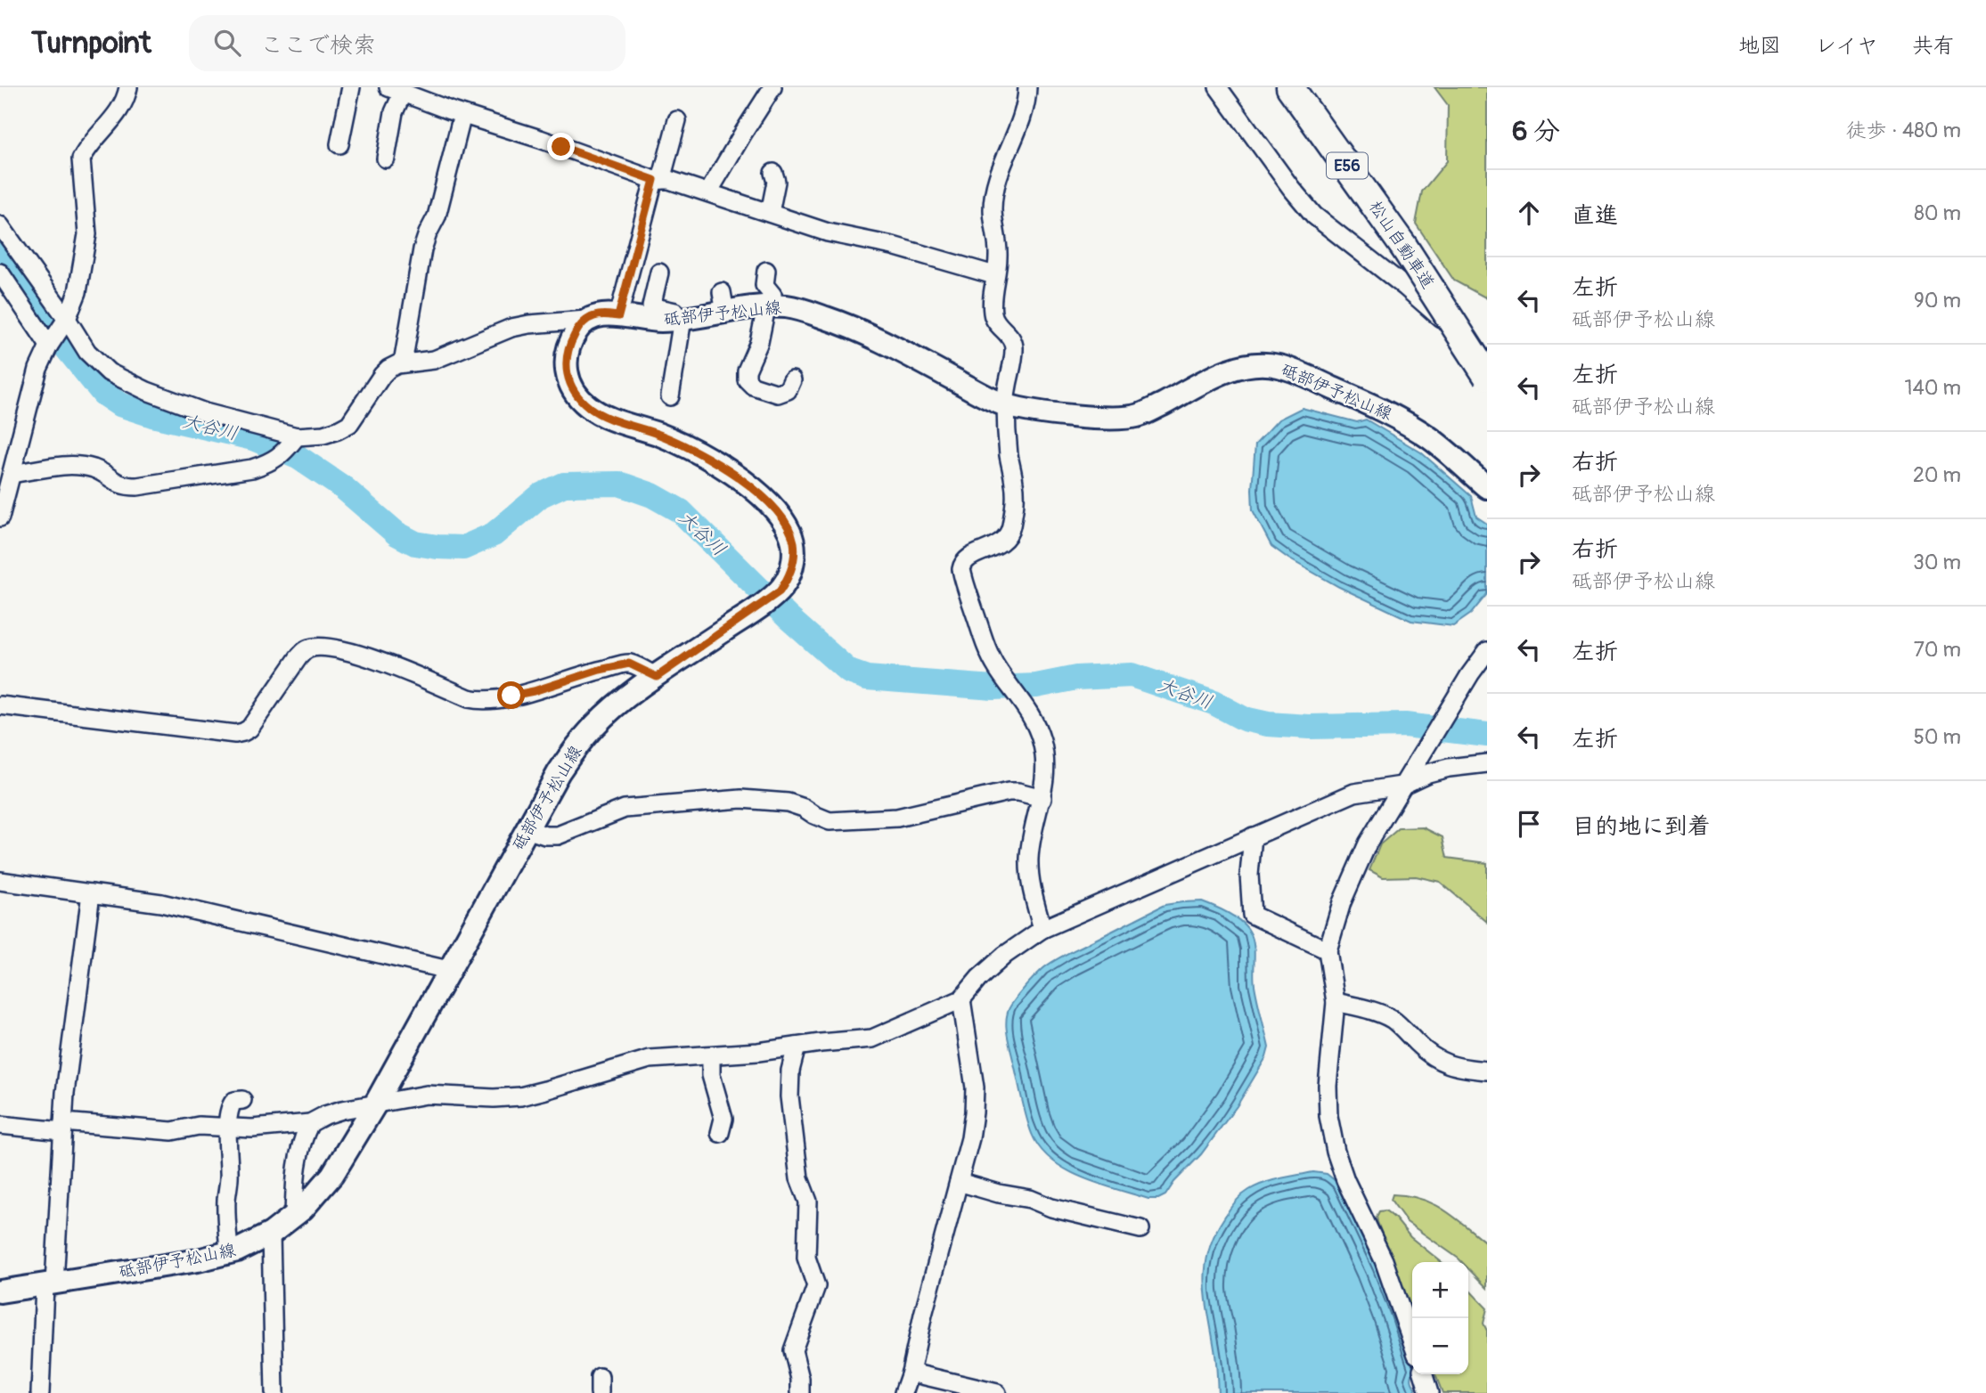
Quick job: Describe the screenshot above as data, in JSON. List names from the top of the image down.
{
  "streets": {
    "highway": ["E56", "松山自動車道"],
    "main road": ["砥部伊予松山線"]
  },
  "water": ["大谷川"],
  "page": {
    "header": "Turnpoint",
    "search": "ここで検索",
    "nav": ["地図", "レイヤ", "共有"],
    "heading": ["6 分", "徒歩 · 480 m"],
    "list": [
      ["直進", "80 m"],
      ["左折", "砥部伊予松山線", "90 m"],
      ["左折", "砥部伊予松山線", "140 m"],
      ["右折", "砥部伊予松山線", "20 m"],
      ["右折", "砥部伊予松山線", "30 m"],
      ["左折", "70 m"],
      ["左折", "50 m"],
      "目的地に到着"
    ],
    "map_buttons": ["+", "−"]
  }
}
